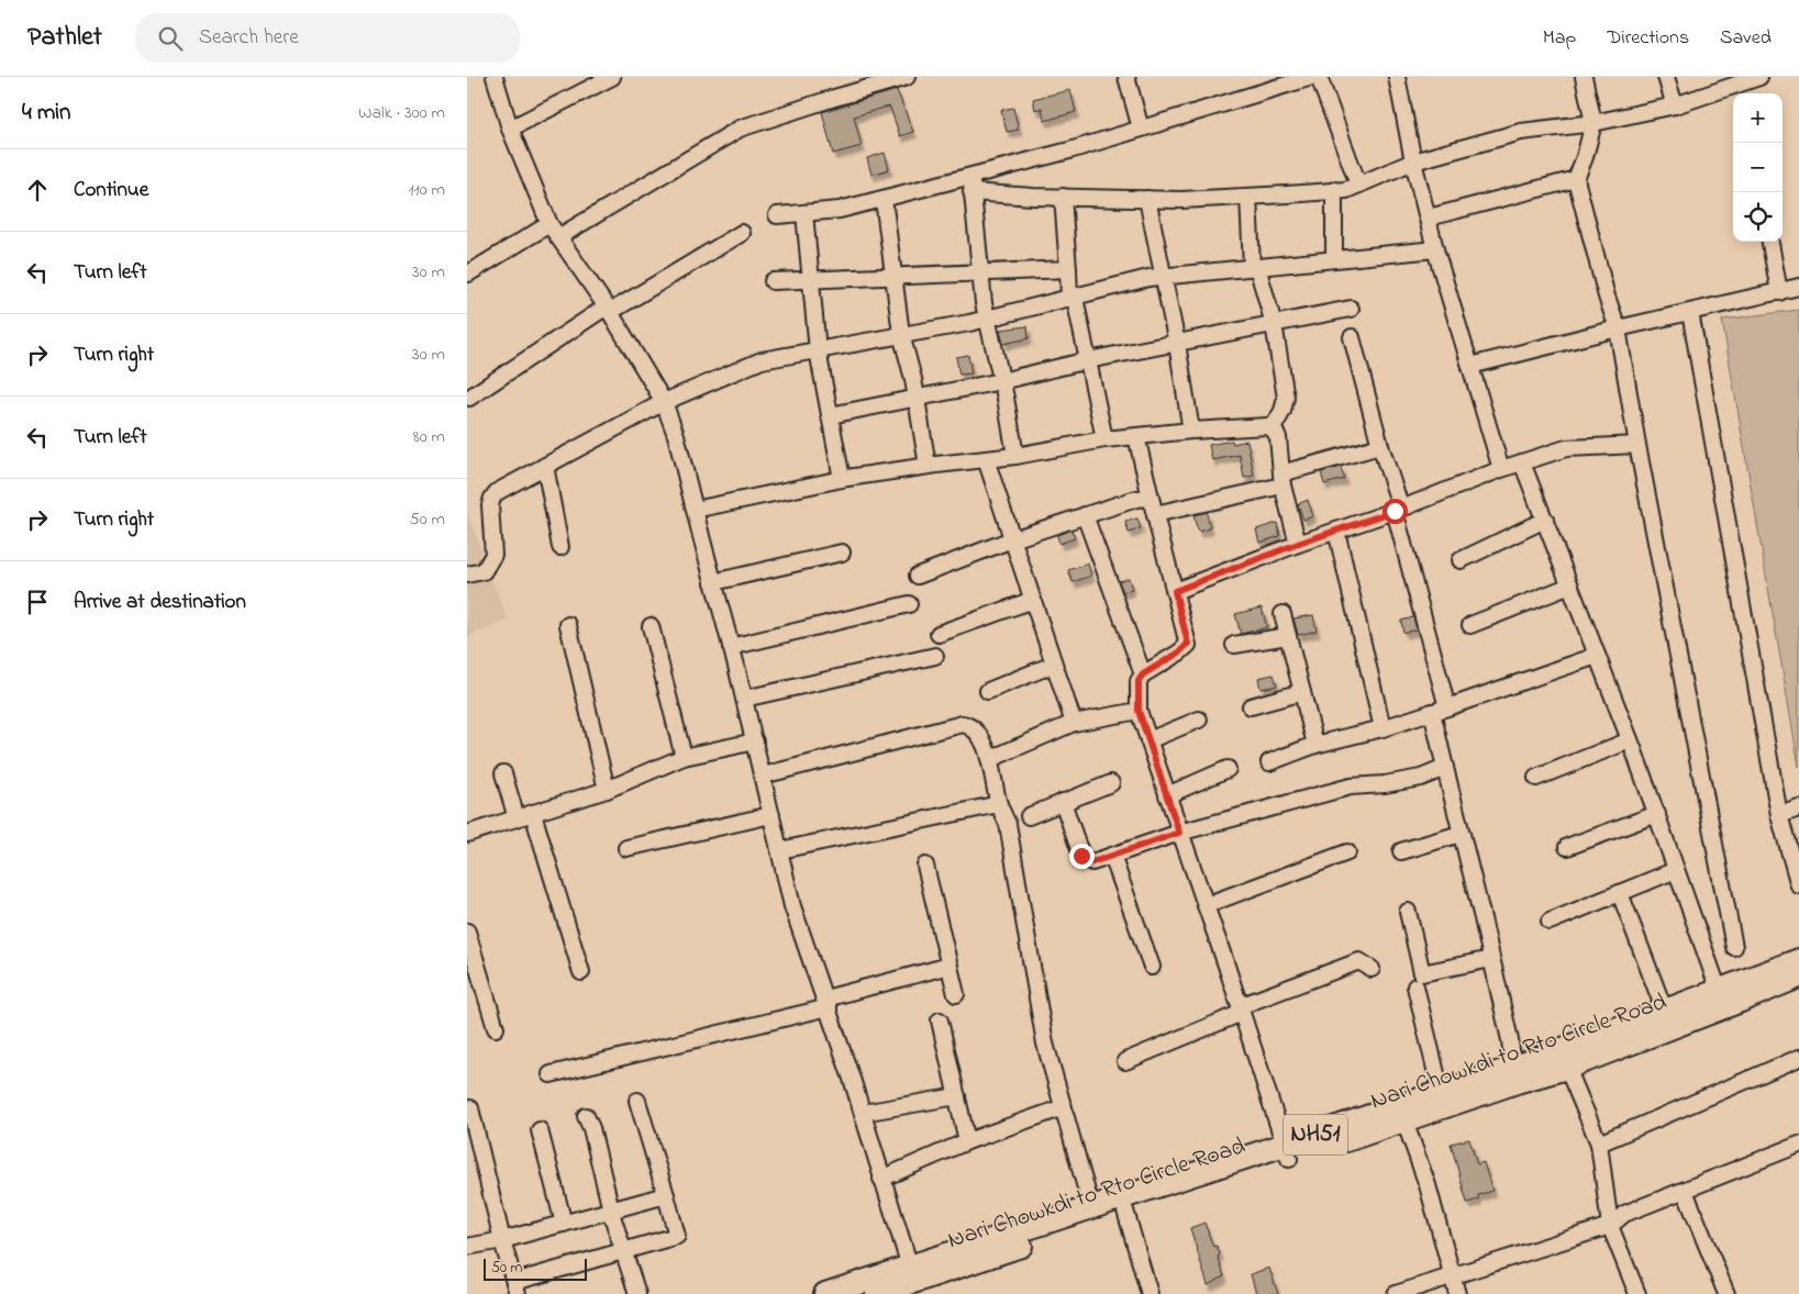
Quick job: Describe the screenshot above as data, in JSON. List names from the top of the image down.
{
  "streets": {
    "highway": ["Nari Chowkdi to Rto Circle Road", "NH51"]
  },
  "crossings": [
    ["Nari Chowkdi to Rto Circle Road", "NH51"]
  ],
  "scale_bar": "50 m",
  "page": {
    "header": "Pathlet",
    "search": "Search here",
    "nav": ["Map", "Directions", "Saved"],
    "heading": ["4 min", "Walk · 300 m"],
    "map_buttons": ["+", "−"],
    "list": [
      ["Continue", "110 m"],
      ["Turn left", "30 m"],
      ["Turn right", "30 m"],
      ["Turn left", "80 m"],
      ["Turn right", "50 m"],
      "Arrive at destination"
    ],
    "scale": "50 m"
  }
}
